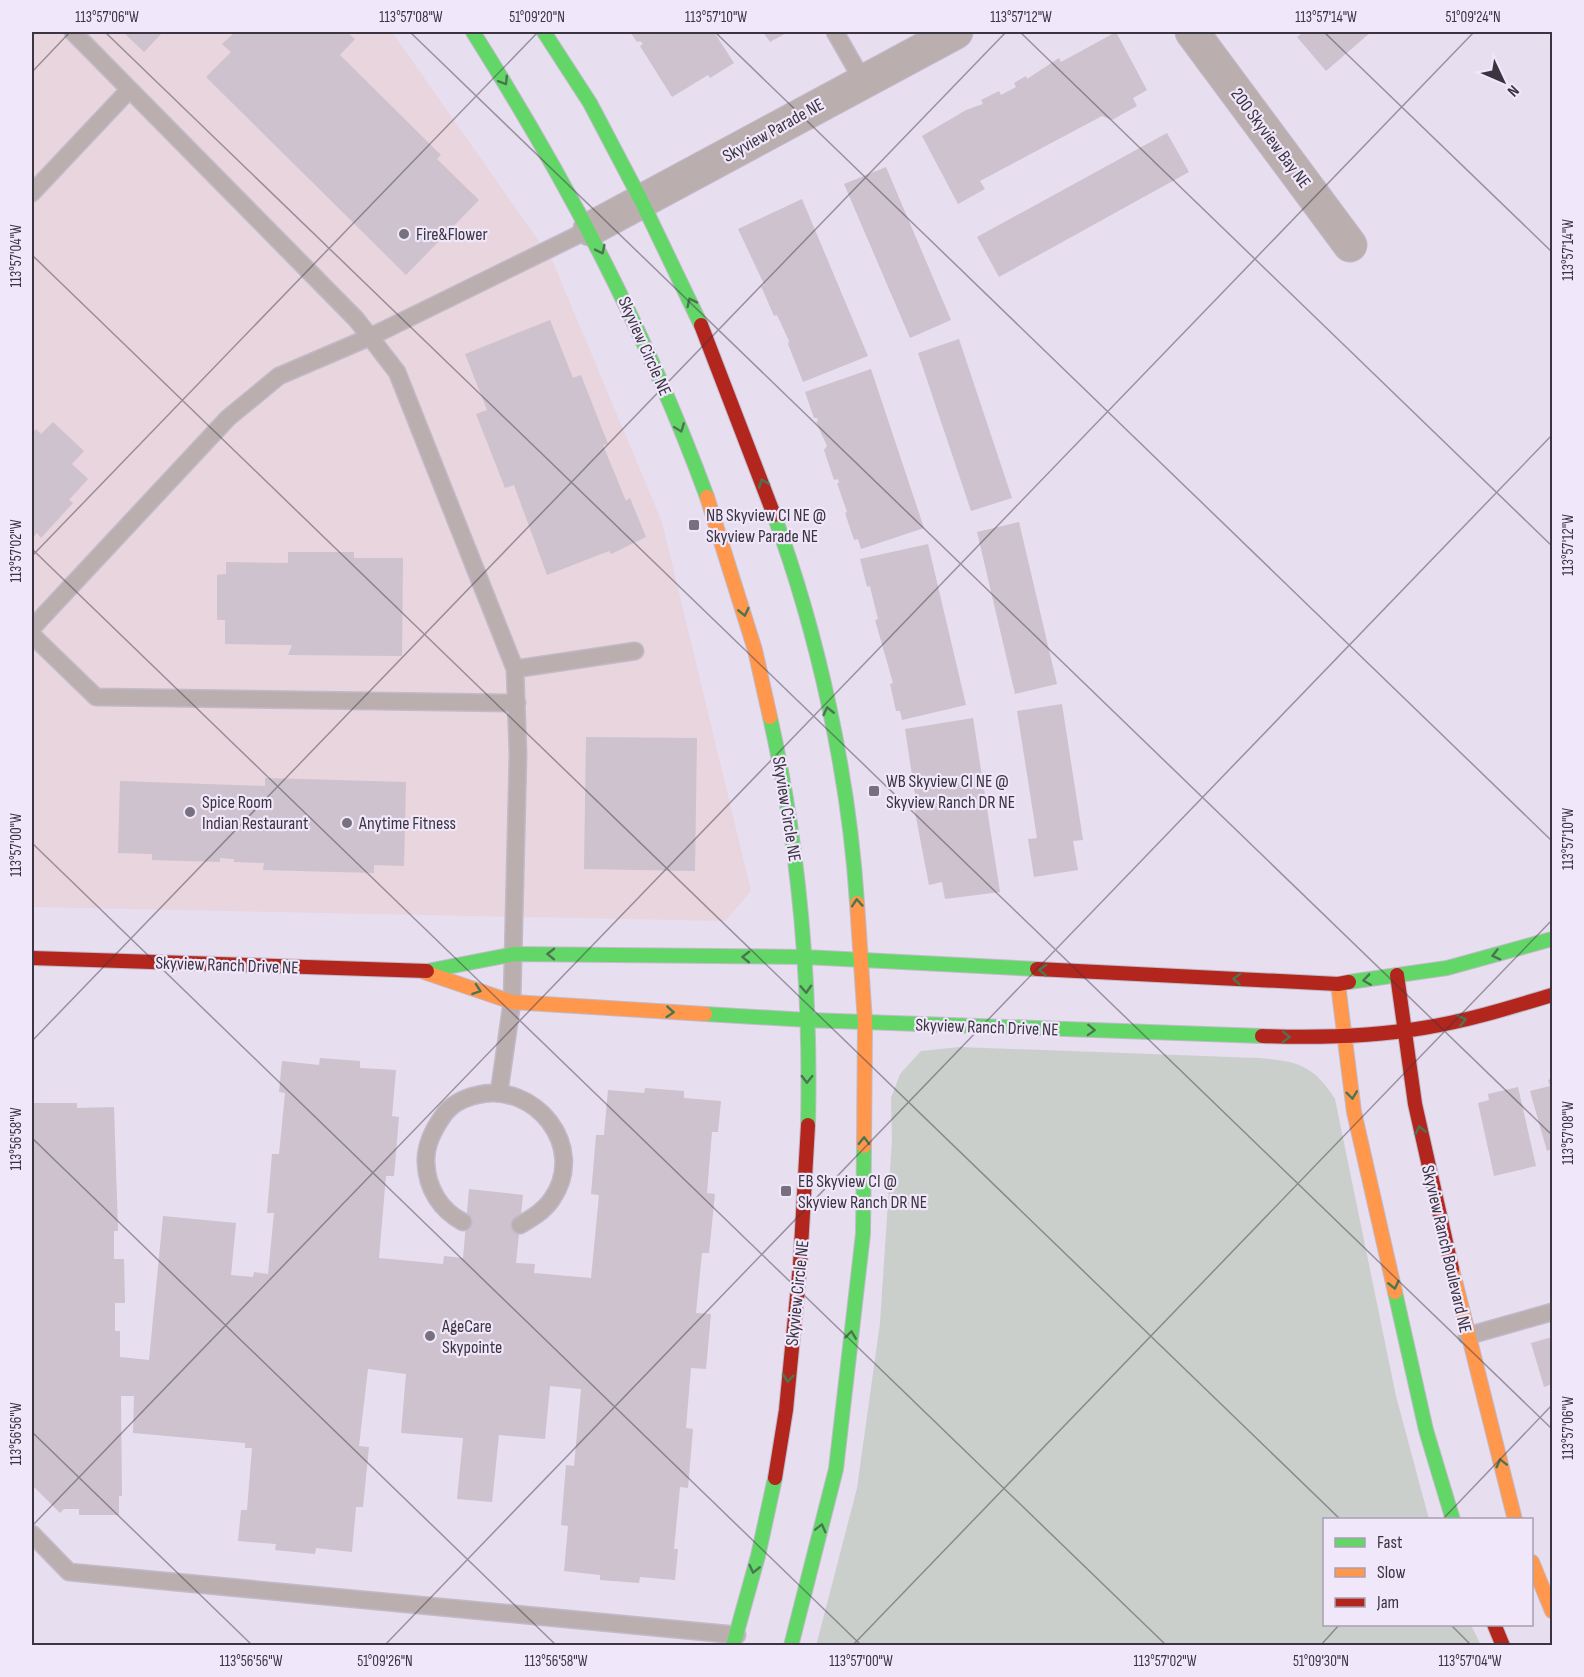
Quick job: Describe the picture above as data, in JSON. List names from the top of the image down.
{
  "streets": {
    "street": [
      "Skyview Parade NE",
      "200 Skyview Bay NE",
      "Skyview Circle NE",
      "Skyview Ranch Drive NE",
      "Skyview Ranch Boulevard NE"
    ]
  },
  "crossings": [
    ["Skyview Parade NE", "Skyview Circle NE"],
    ["Skyview Circle NE", "Skyview Ranch Drive NE"],
    ["Skyview Ranch Drive NE", "Skyview Ranch Boulevard NE"]
  ],
  "places": {
    "other": [
      "Fire&Flower",
      "Spice Room Indian Restaurant",
      "Anytime Fitness",
      "AgeCare Skypointe"
    ],
    "transit": ["NB Skyview CI NE @ Skyview Parade NE", "WB Skyview CI NE @ Skyview Ranch DR NE", "EB Skyview CI @ Skyview Ranch DR NE"]
  },
  "legend": ["Fast", "Slow", "Jam"],
  "north": "bottom right",
  "coordinates": [
    "113°57'06\"W",
    "113°57'08\"W",
    "51°09'20\"N",
    "113°57'10\"W",
    "113°57'12\"W",
    "113°57'14\"W",
    "51°09'24\"N",
    "113°57'04\"W",
    "113°57'02\"W",
    "113°57'00\"W",
    "113°56'58\"W",
    "113°56'56\"W",
    "51°09'26\"N",
    "51°09'30\"N"
  ]
}
